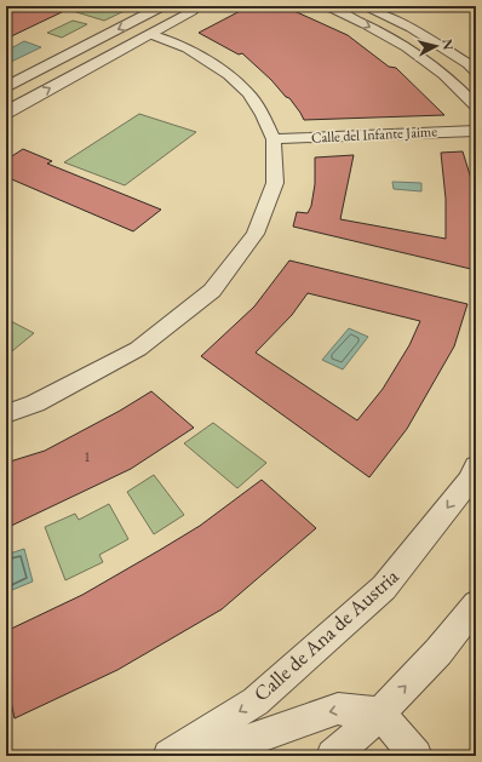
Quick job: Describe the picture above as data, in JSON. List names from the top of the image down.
{
  "streets": {
    "street": ["Calle del Infante Jaime", "Calle de Ana de Austria"]
  },
  "house_numbers": ["1"],
  "north": "right"
}
